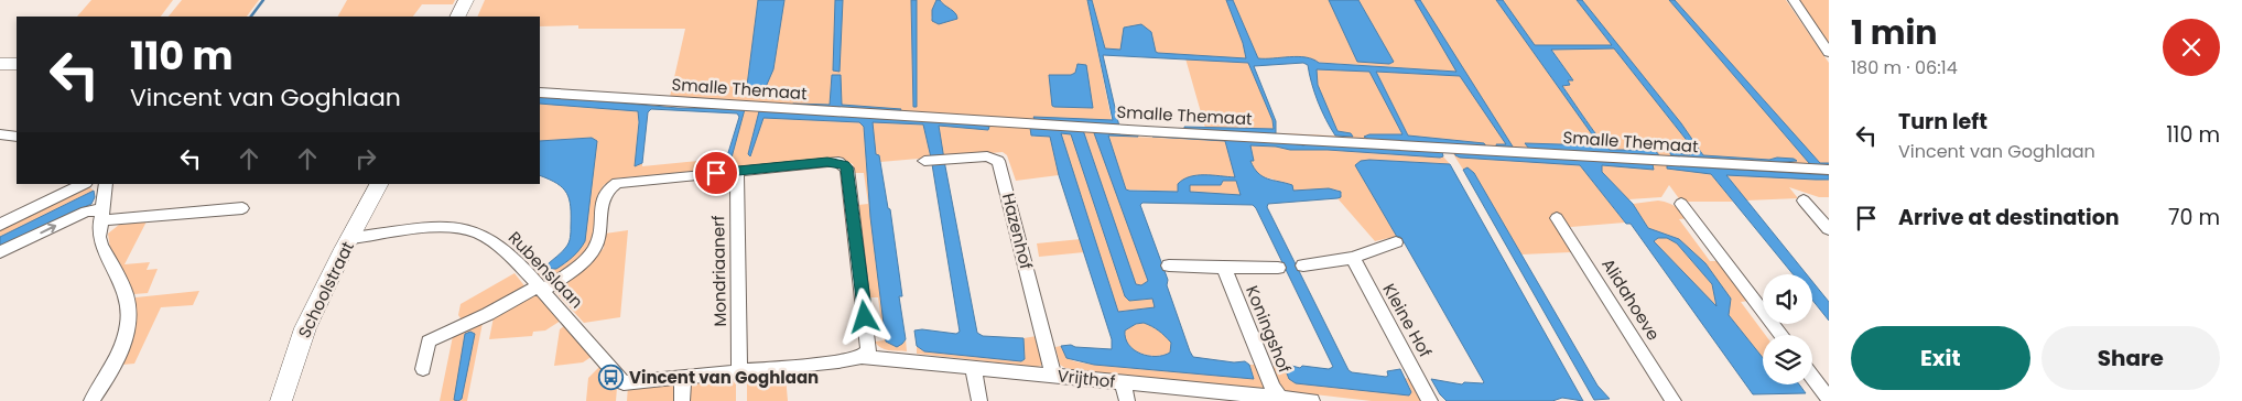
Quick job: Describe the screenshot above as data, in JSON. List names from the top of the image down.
{
  "streets": {
    "street": [
      "Smalle Themaat",
      "Hazenhof",
      "Rubenslaan",
      "Mondriaanerf",
      "Schoolstraat",
      "Alidahoeve",
      "Kleine Hof",
      "Koningshof",
      "Vrijthof"
    ]
  },
  "crossings": [
    ["Hazenhof", "Vrijthof"],
    ["Rubenslaan", "Schoolstraat"],
    ["Koningshof", "Vrijthof"]
  ],
  "places": {
    "bus stop": ["Vincent van Goghlaan"]
  },
  "page": {
    "heading": ["1 min", "180 m · 06:14"],
    "turn": ["110 m", "Vincent van Goghlaan"],
    "list": [
      {
        "name": "Turn left",
        "note": "Vincent van Goghlaan",
        "value": "110 m"
      },
      {
        "name": "Arrive at destination",
        "value": "70 m"
      }
    ],
    "buttons": ["Exit", "Share"]
  }
}
